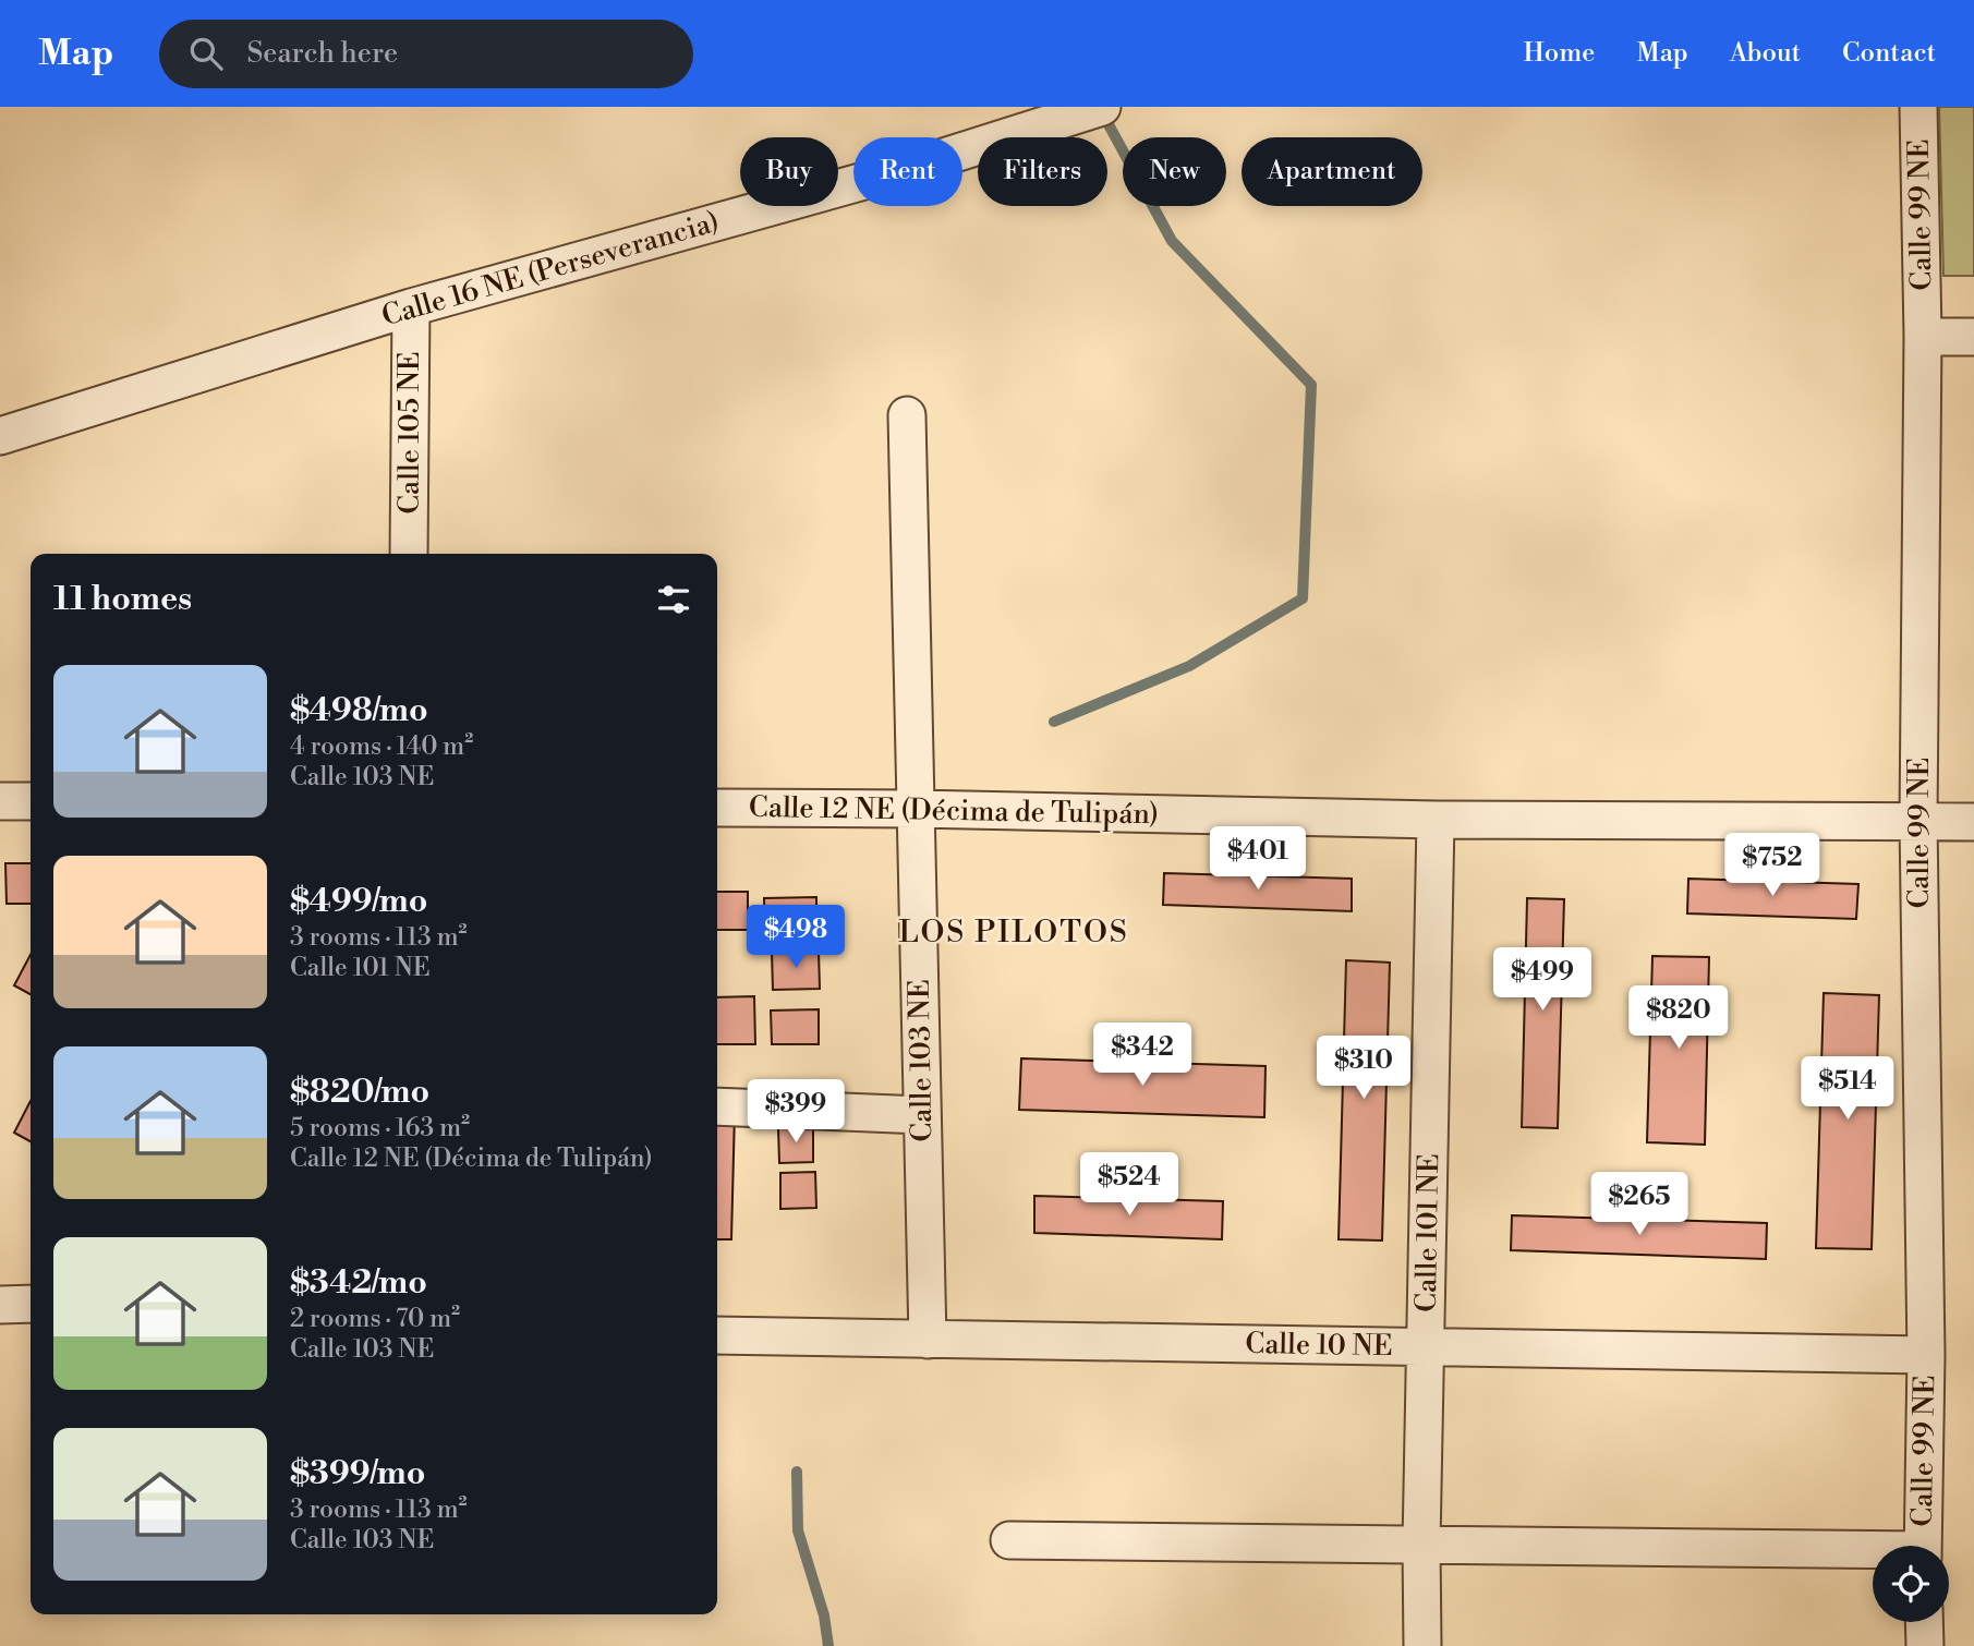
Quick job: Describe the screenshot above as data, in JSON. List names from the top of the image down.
{
  "streets": {
    "street": [
      "Calle 99 NE",
      "Calle 16 NE (Perseverancia)",
      "Calle 105 NE",
      "Calle 12 NE (Décima de Tulipán)",
      "Calle 103 NE",
      "Calle 101 NE",
      "Calle 10 NE"
    ]
  },
  "crossings": [
    ["Calle 99 NE", "Calle 12 NE (Décima de Tulipán)"],
    ["Calle 99 NE", "Calle 10 NE"],
    ["Calle 16 NE (Perseverancia)", "Calle 105 NE"],
    ["Calle 12 NE (Décima de Tulipán)", "Calle 103 NE"],
    ["Calle 12 NE (Décima de Tulipán)", "Calle 101 NE"],
    ["Calle 103 NE", "Calle 10 NE"],
    ["Calle 101 NE", "Calle 10 NE"]
  ],
  "districts": ["LOS PILOTOS"],
  "page": {
    "header": "Map",
    "search": "Search here",
    "nav": [
      "Home",
      "Map",
      "About",
      "Contact"
    ],
    "chip": [
      "Buy",
      "Rent",
      "Filters",
      "New",
      "Apartment"
    ],
    "heading": "11 homes",
    "list": [
      {
        "name": "$498/mo",
        "note": "4 rooms · 140 m² · Calle 103 NE"
      },
      {
        "name": "$499/mo",
        "note": "3 rooms · 113 m² · Calle 101 NE"
      },
      {
        "name": "$820/mo",
        "note": "5 rooms · 163 m² · Calle 12 NE (Décima de Tulipán)"
      },
      {
        "name": "$342/mo",
        "note": "2 rooms · 70 m² · Calle 103 NE"
      },
      {
        "name": "$399/mo",
        "note": "3 rooms · 113 m² · Calle 103 NE"
      }
    ],
    "price": [
      "$401",
      "$752",
      "$498",
      "$499",
      "$820",
      "$342",
      "$310",
      "$514",
      "$399",
      "$524",
      "$265"
    ]
  }
}
